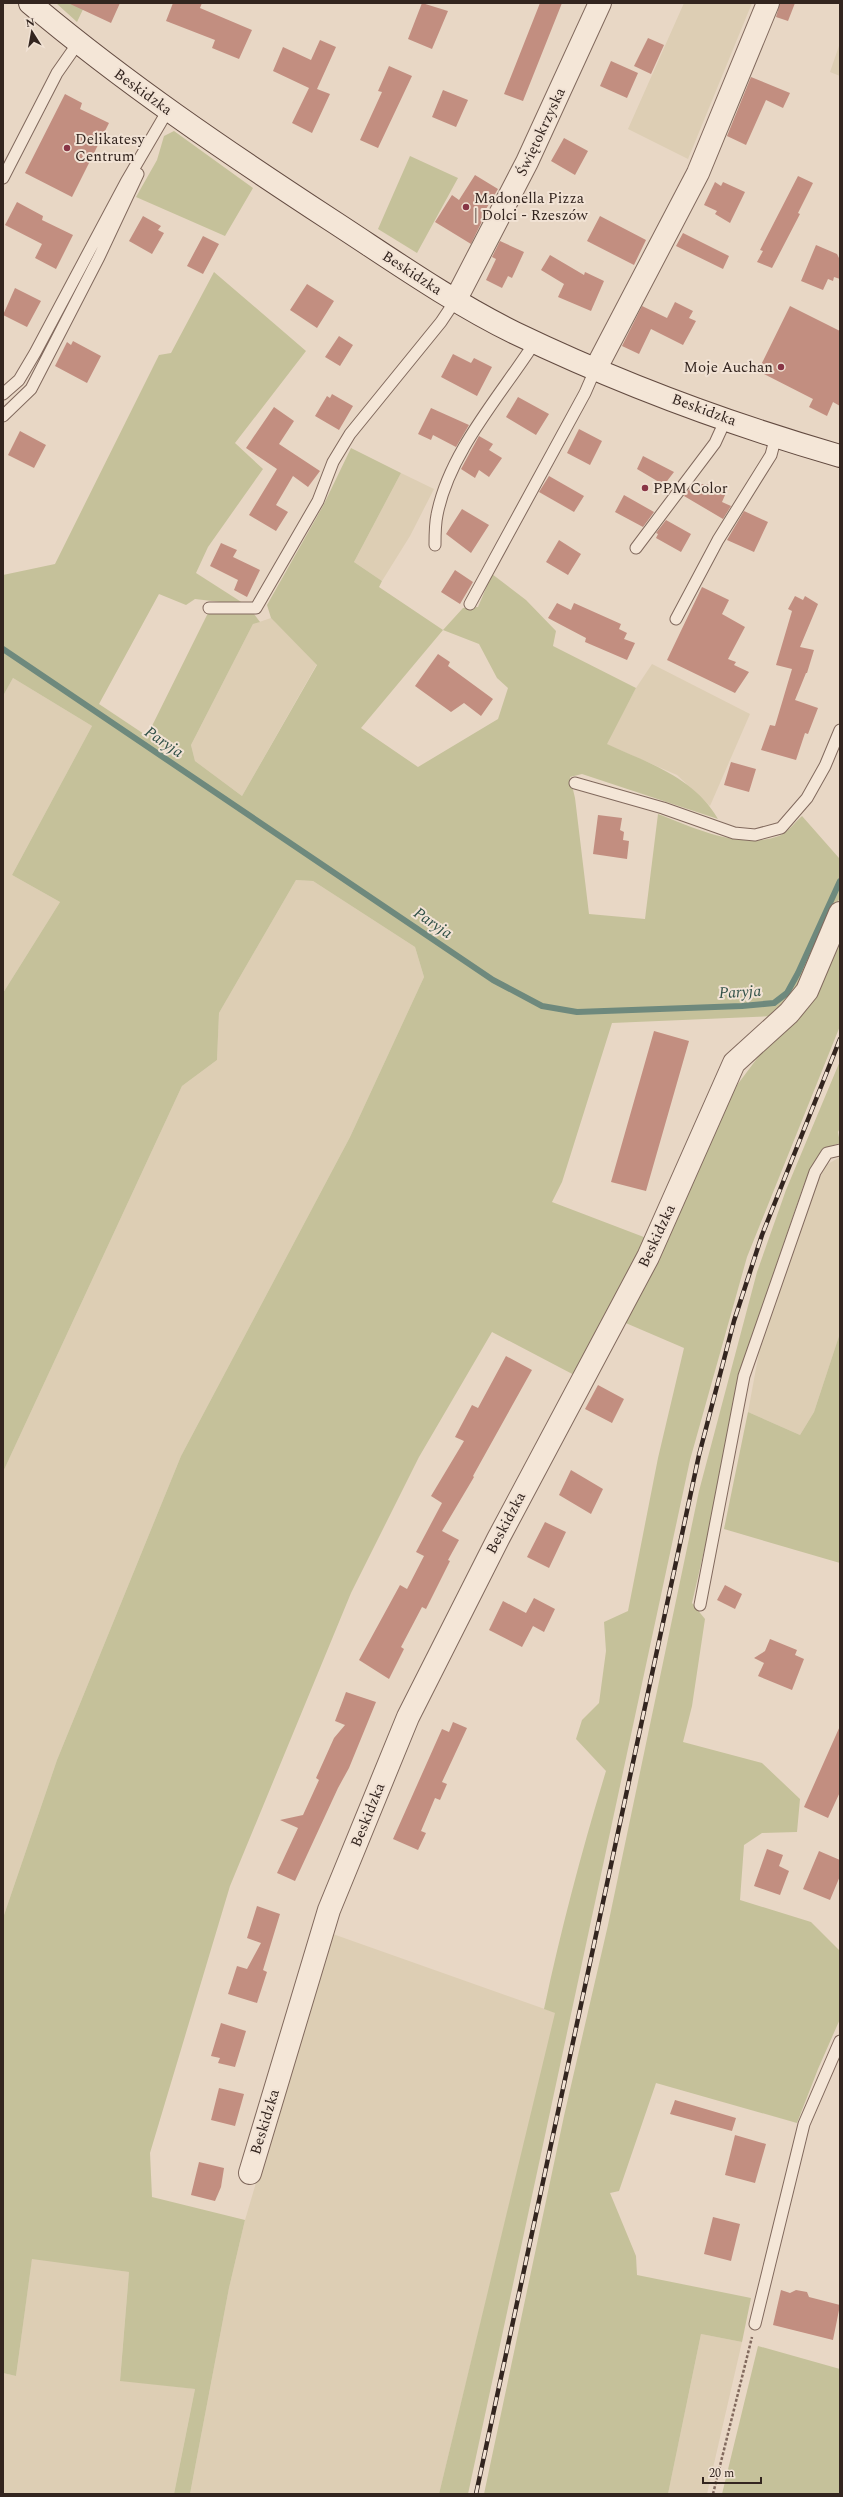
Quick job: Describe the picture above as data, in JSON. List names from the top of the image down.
{
  "streets": {
    "street": ["Beskidzka", "Świętokrzyska"]
  },
  "crossings": [
    ["Beskidzka", "Świętokrzyska"]
  ],
  "water": ["Paryja"],
  "places": [
    "Delikatesy Centrum",
    "Madonella Pizza | Dolci - Rzeszów",
    "Moje Auchan",
    "PPM Color"
  ],
  "scale_bar": "20 m",
  "north": "top"
}
